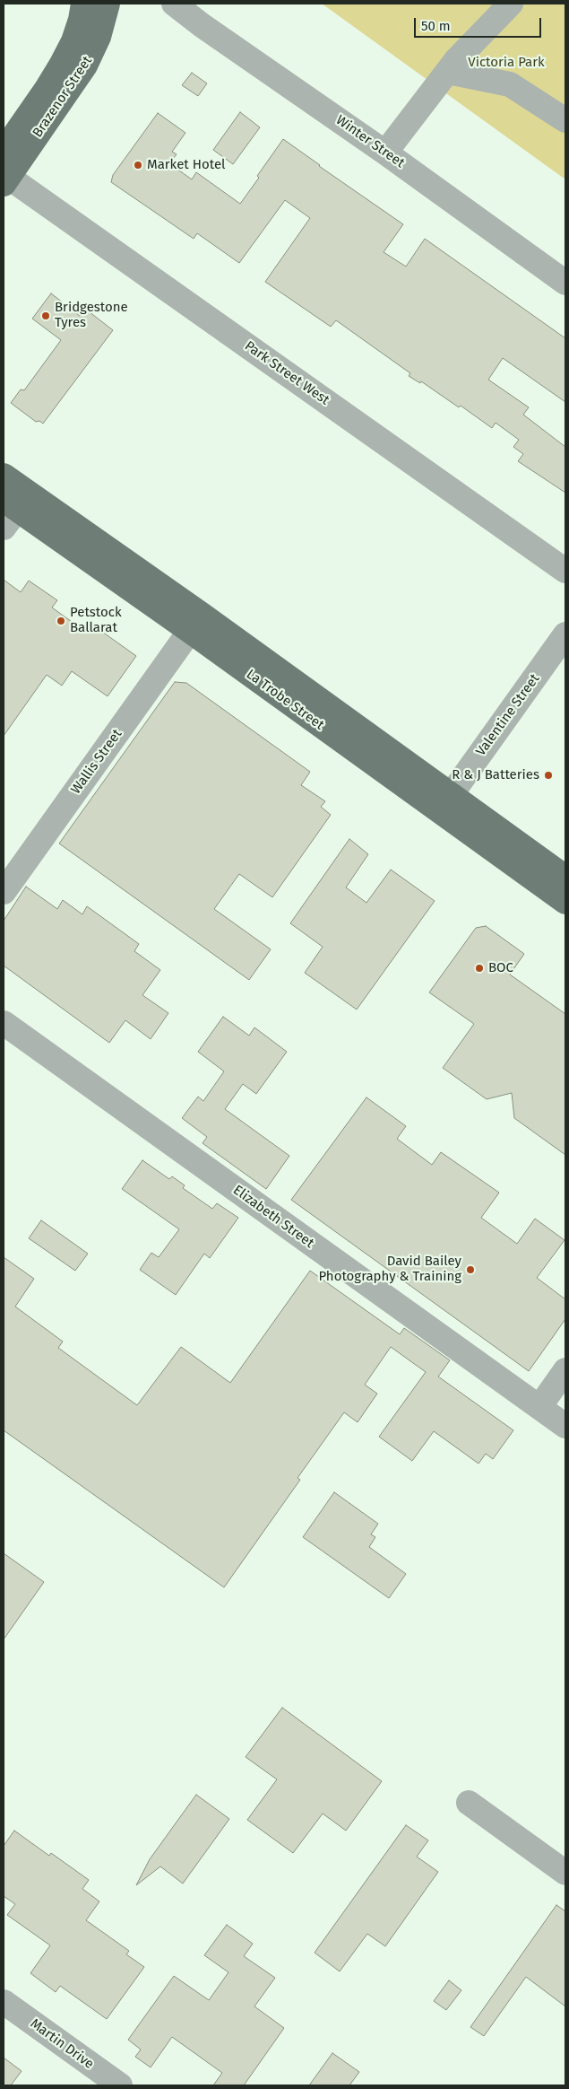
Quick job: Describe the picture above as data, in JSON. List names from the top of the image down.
{
  "streets": {
    "main road": ["Brazenor Street", "La Trobe Street"],
    "street": [
      "Winter Street",
      "Park Street West",
      "Valentine Street",
      "Wallis Street",
      "Elizabeth Street",
      "Martin Drive"
    ]
  },
  "crossings": [
    ["Brazenor Street", "Park Street West"],
    ["La Trobe Street", "Valentine Street"],
    ["La Trobe Street", "Wallis Street"]
  ],
  "parks": ["Victoria Park"],
  "places": [
    "Market Hotel",
    "Bridgestone Tyres",
    "Petstock Ballarat",
    "R & J Batteries",
    "BOC",
    "David Bailey Photography & Training"
  ],
  "scale_bar": "50 m"
}
